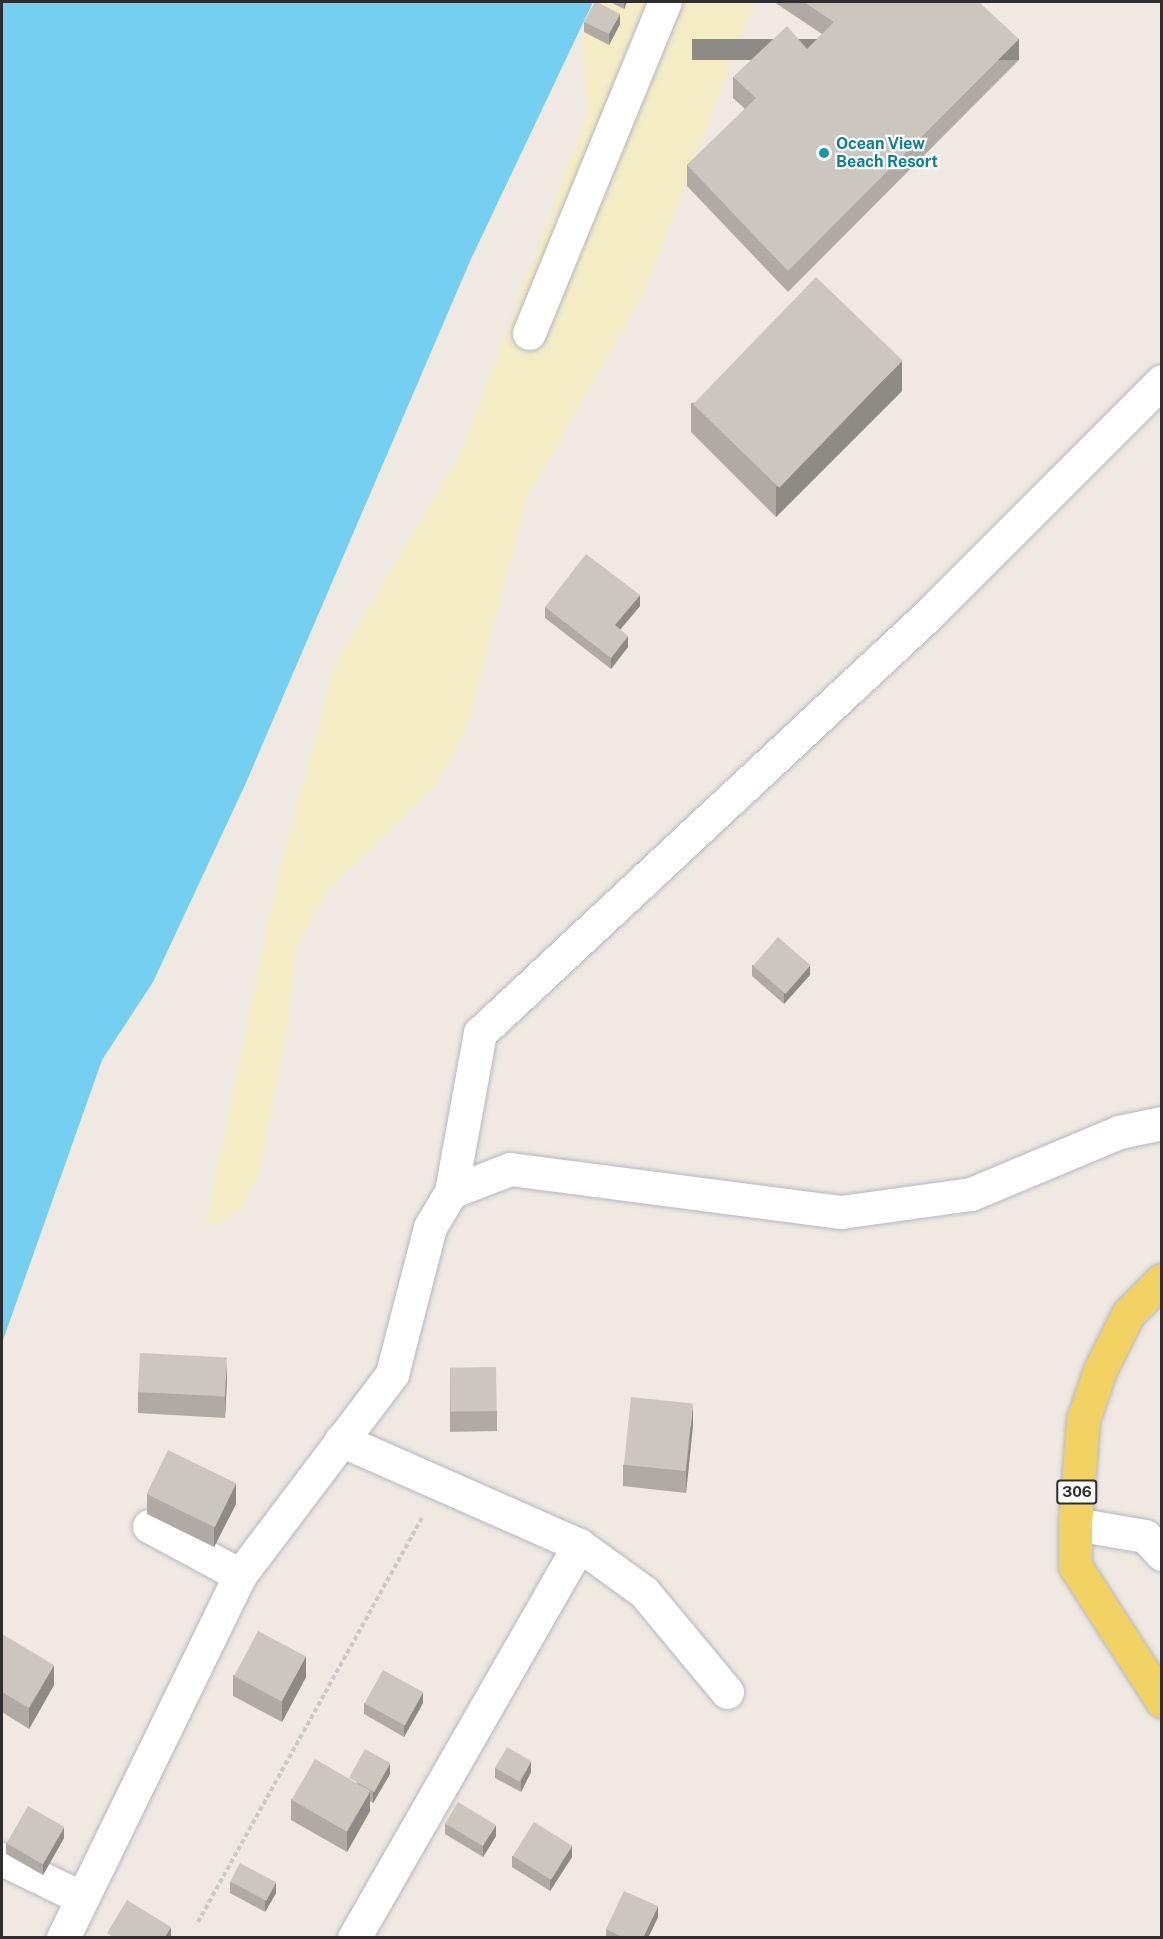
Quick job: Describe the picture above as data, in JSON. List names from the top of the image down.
{
  "streets": {
    "main road": ["306"]
  },
  "places": ["Ocean View Beach Resort"]
}
